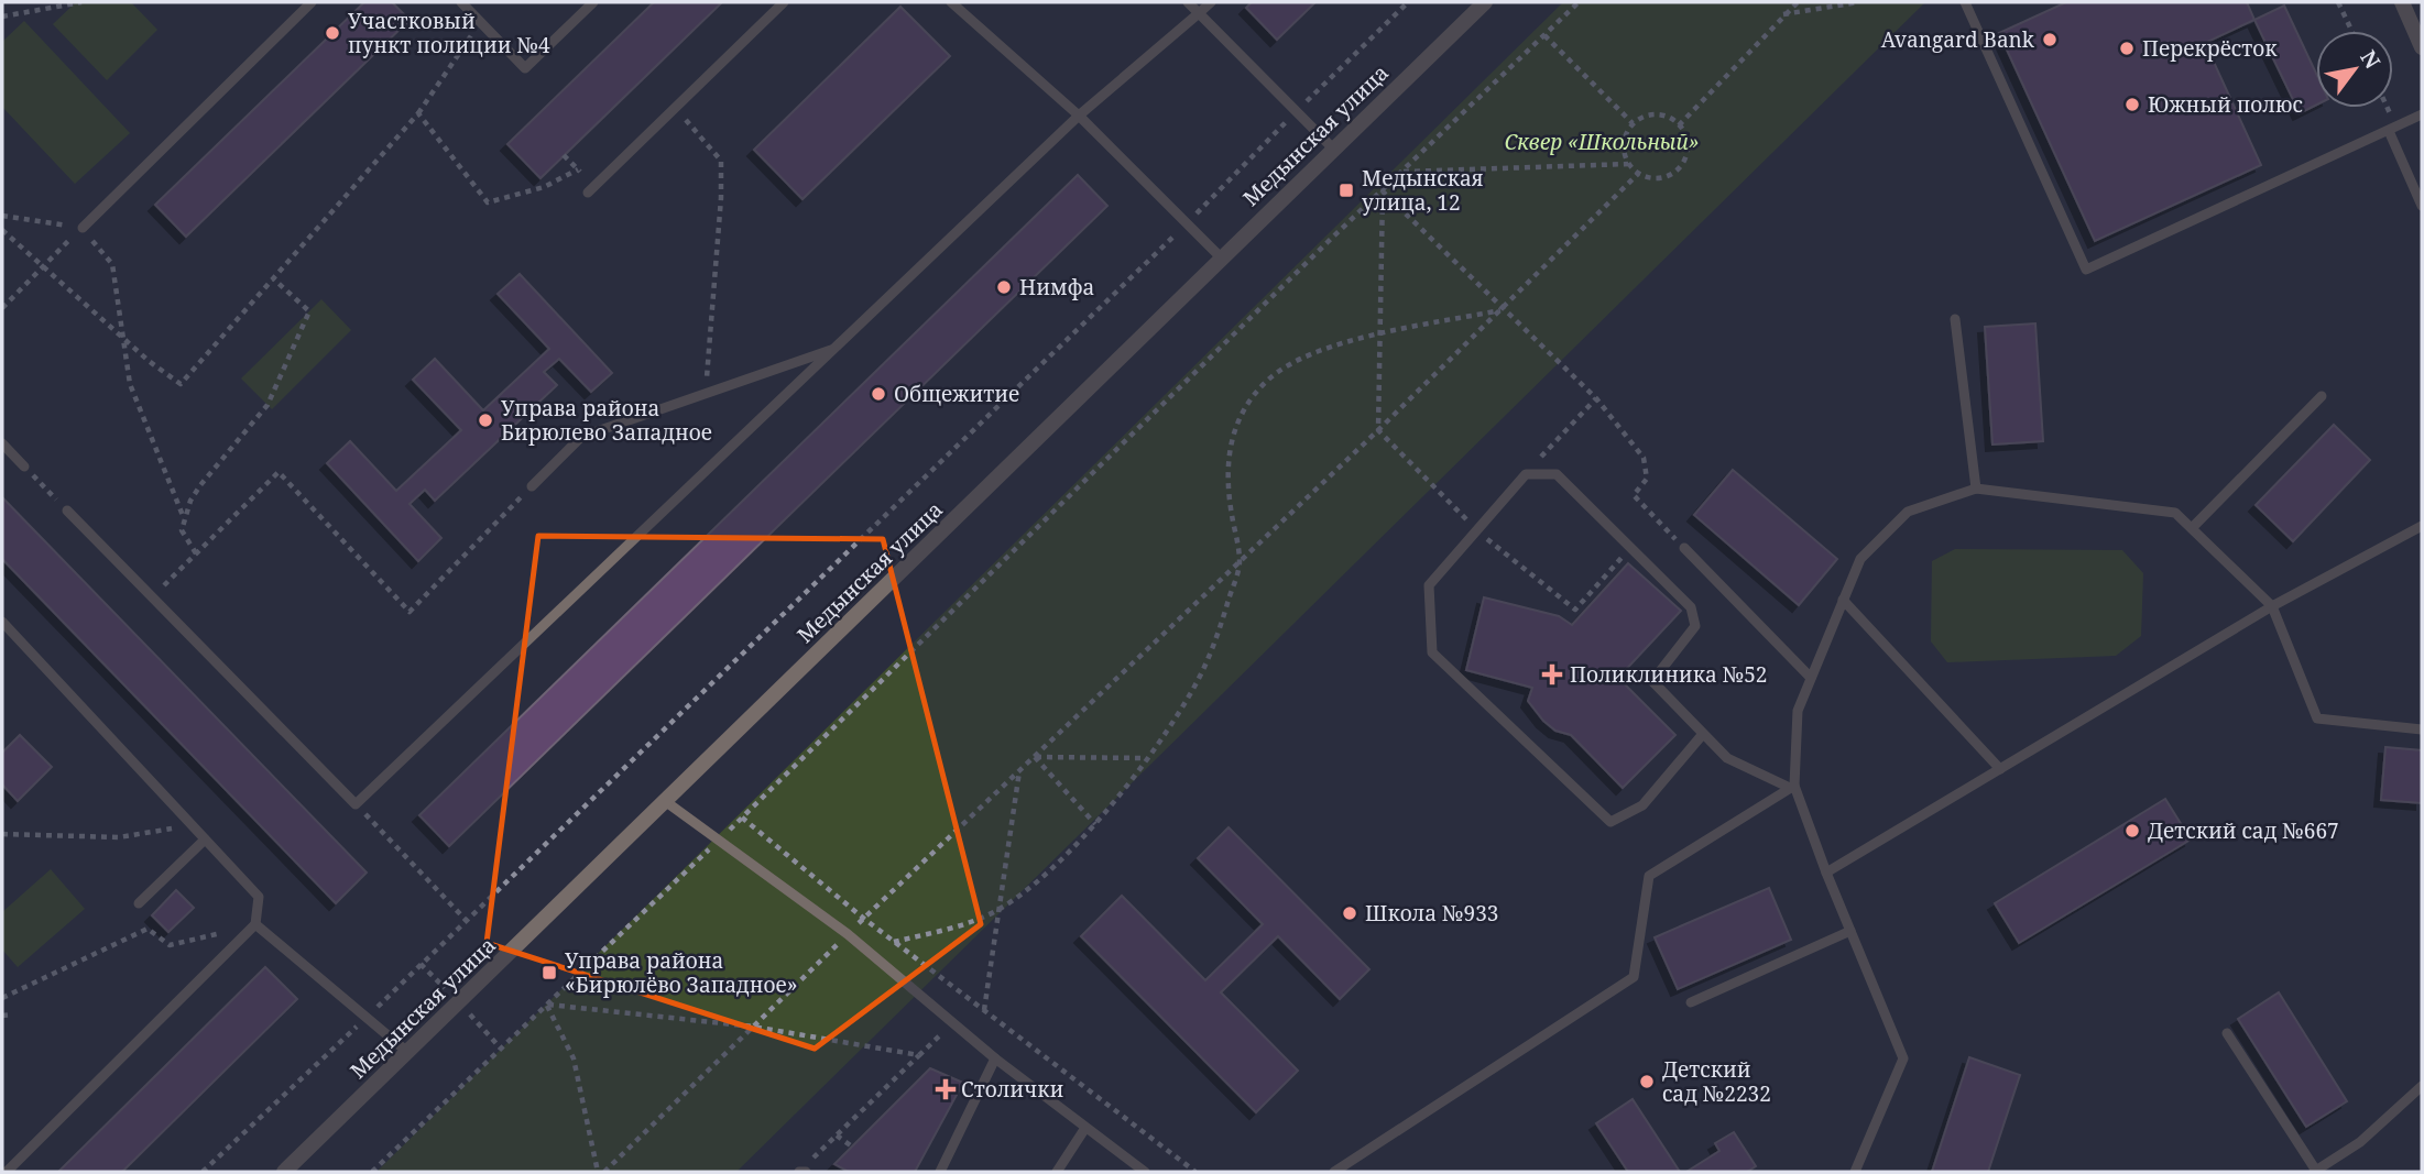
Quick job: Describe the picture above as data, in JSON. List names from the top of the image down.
{
  "streets": {
    "street": ["Медынская улица"]
  },
  "parks": ["Сквер «Школьный»"],
  "places": {
    "other": [
      "Участковый пункт полиции №4",
      "Avangard Bank",
      "Перекрёсток",
      "Южный полюс",
      "Нимфа",
      "Общежитие",
      "Управа района Бирюлево Западное",
      "Детский сад №667",
      "Школа №933",
      "Детский сад №2232"
    ],
    "transit": ["Медынская улица, 12", "Управа района «Бирюлёво Западное»"],
    "health": ["Поликлиника №52", "Столички"]
  },
  "north": "top right"
}
